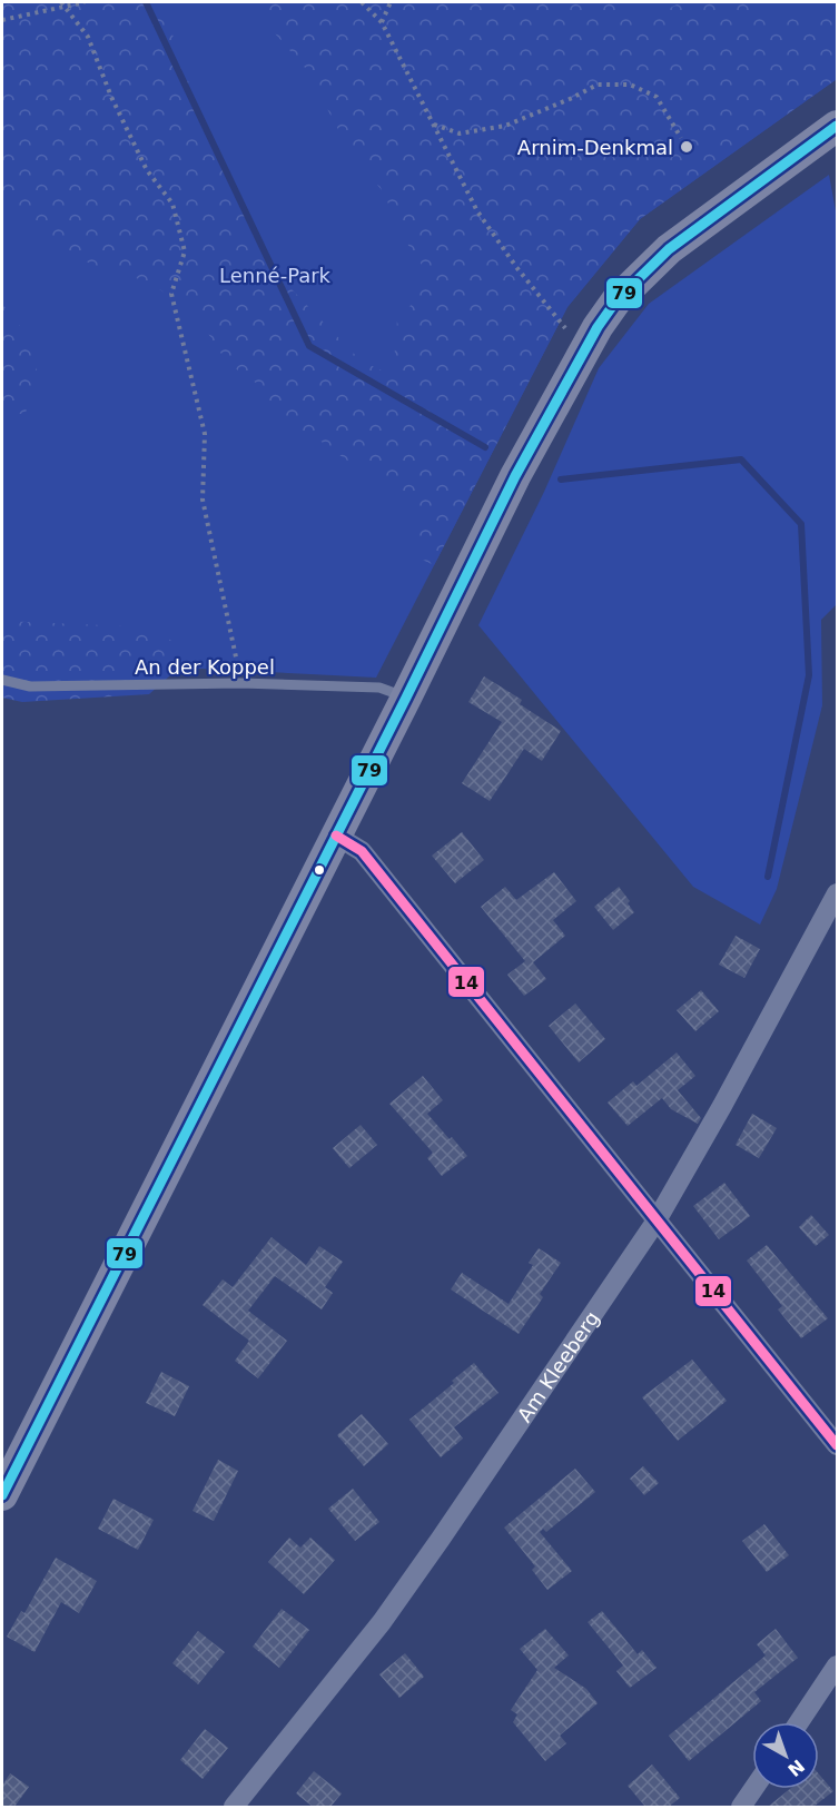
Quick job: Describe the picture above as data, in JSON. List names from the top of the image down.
{
  "streets": {
    "street": ["Am Kleeberg"],
    "lane": ["An der Koppel"]
  },
  "parks": ["Lenné-Park"],
  "places": ["Arnim-Denkmal"],
  "lines": ["transit line 79", "transit line 14"],
  "north": "bottom right"
}
